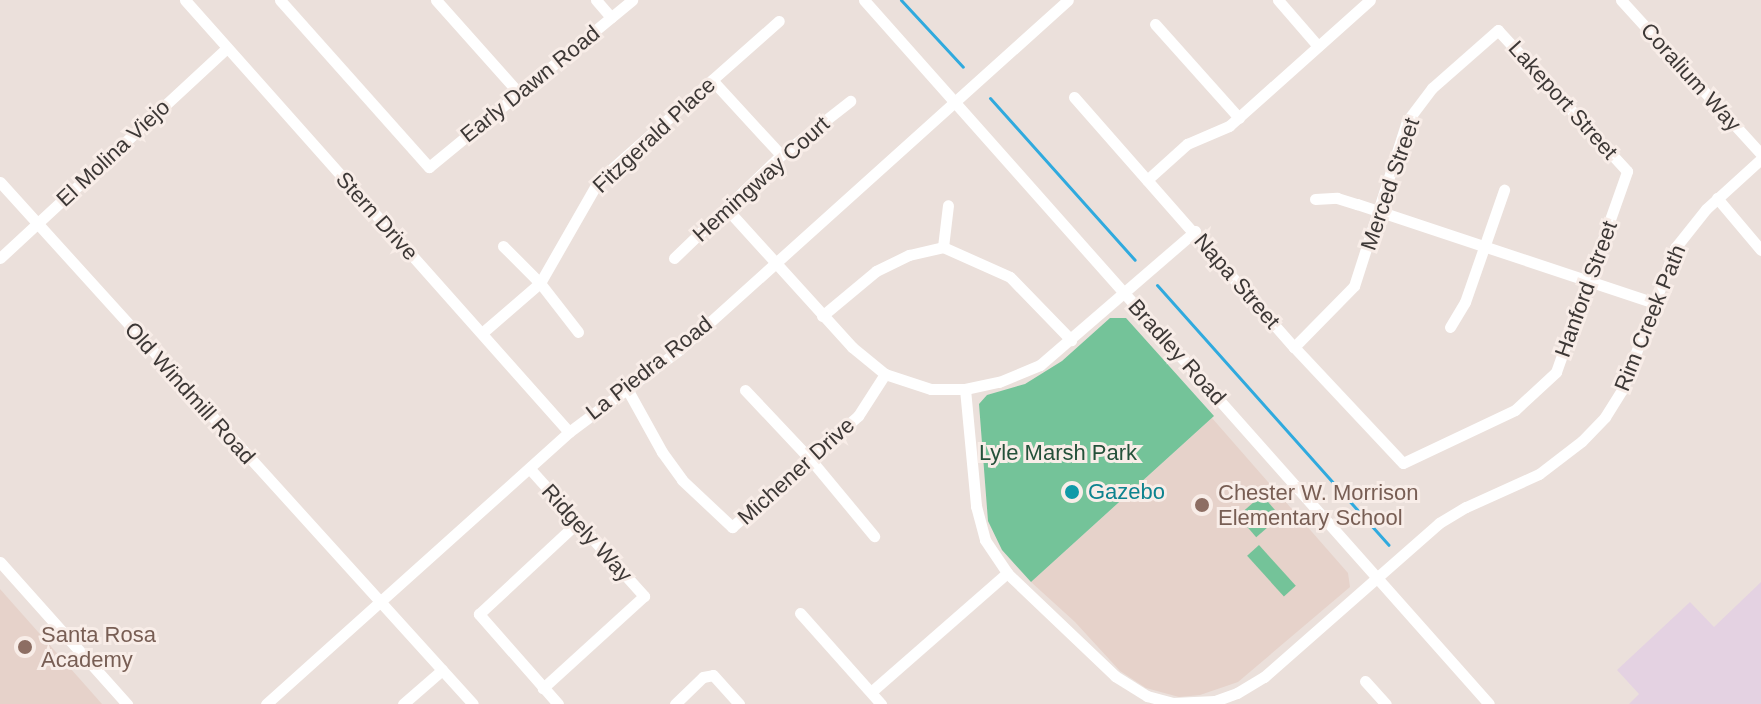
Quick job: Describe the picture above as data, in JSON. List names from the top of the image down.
{
  "streets": {
    "street": [
      "Coralium Way",
      "Early Dawn Road",
      "Lakeport Street",
      "Fitzgerald Place",
      "El Molina Viejo",
      "Hemingway Court",
      "Merced Street",
      "Stern Drive",
      "Napa Street",
      "Hanford Street",
      "Rim Creek Path",
      "Bradley Road",
      "La Piedra Road",
      "Old Windmill Road",
      "Michener Drive",
      "Ridgely Way"
    ]
  },
  "crossings": [
    ["Coralium Way", "Rim Creek Path"],
    ["Lakeport Street", "Merced Street"],
    ["Lakeport Street", "Hanford Street"],
    ["Fitzgerald Place", "Stern Drive"],
    ["El Molina Viejo", "Stern Drive"],
    ["El Molina Viejo", "Old Windmill Road"],
    ["Merced Street", "Napa Street"],
    ["Stern Drive", "La Piedra Road"],
    ["Napa Street", "Hanford Street"],
    ["Rim Creek Path", "Bradley Road"],
    ["Bradley Road", "La Piedra Road"],
    ["La Piedra Road", "Old Windmill Road"],
    ["La Piedra Road", "Michener Drive"],
    ["La Piedra Road", "Ridgely Way"]
  ],
  "parks": ["Lyle Marsh Park"],
  "places": ["Gazebo", "Chester W. Morrison Elementary School", "Santa Rosa Academy"]
}
